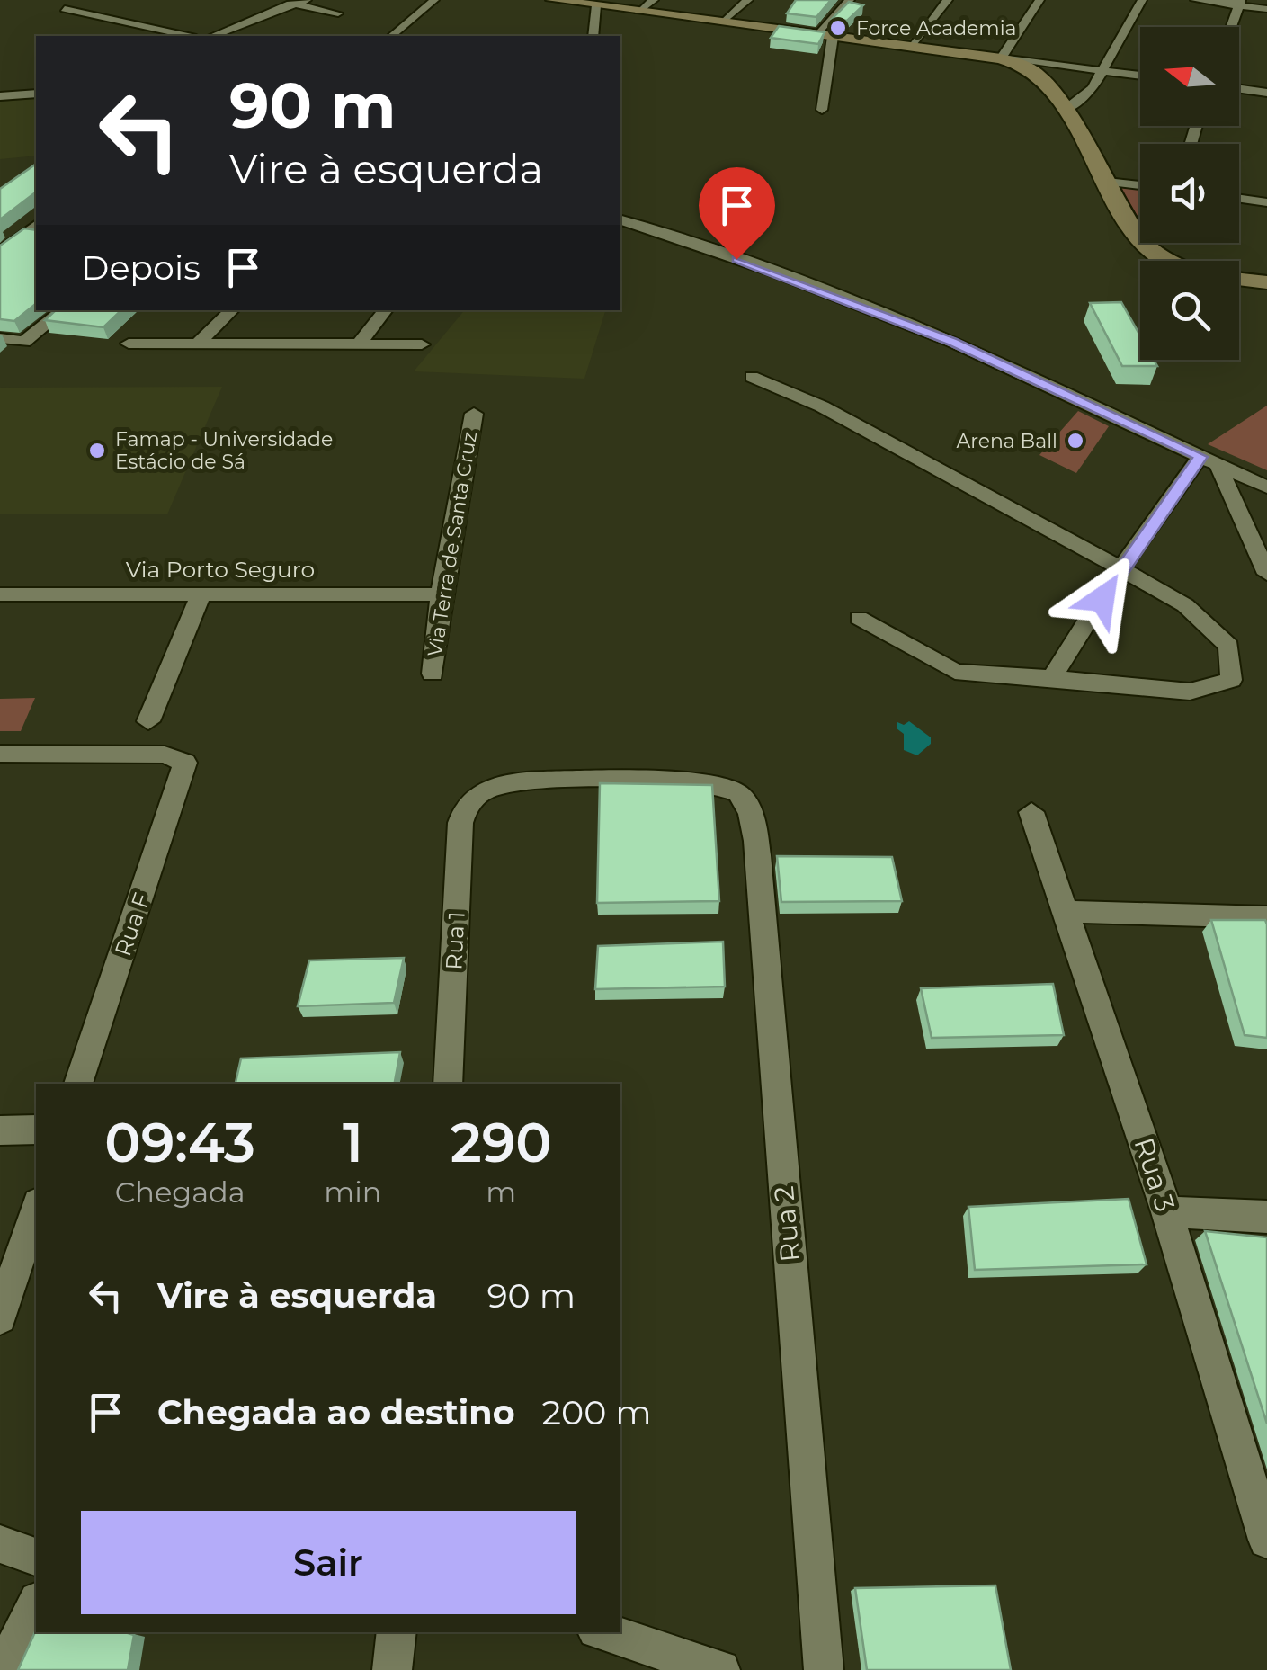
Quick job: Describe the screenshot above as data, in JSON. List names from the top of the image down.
{
  "streets": {
    "street": [
      "Via Terra de Santa Cruz",
      "Via Porto Seguro",
      "Rua F",
      "Rua 1",
      "Rua 3",
      "Rua 2"
    ]
  },
  "crossings": [
    ["Via Terra de Santa Cruz", "Via Porto Seguro"],
    ["Rua 1", "Rua 2"]
  ],
  "places": ["Force Academia", "Arena Ball", "Famap - Universidade Estácio de Sá"],
  "north": "left",
  "page": {
    "turn": ["90 m", "Vire à esquerda"],
    "then": "Depois",
    "eta": [
      "09:43",
      "Chegada",
      "1",
      "min",
      "290",
      "m"
    ],
    "list": [
      {
        "name": "Vire à esquerda",
        "value": "90 m"
      },
      {
        "name": "Chegada ao destino",
        "value": "200 m"
      }
    ],
    "buttons": "Sair"
  }
}
